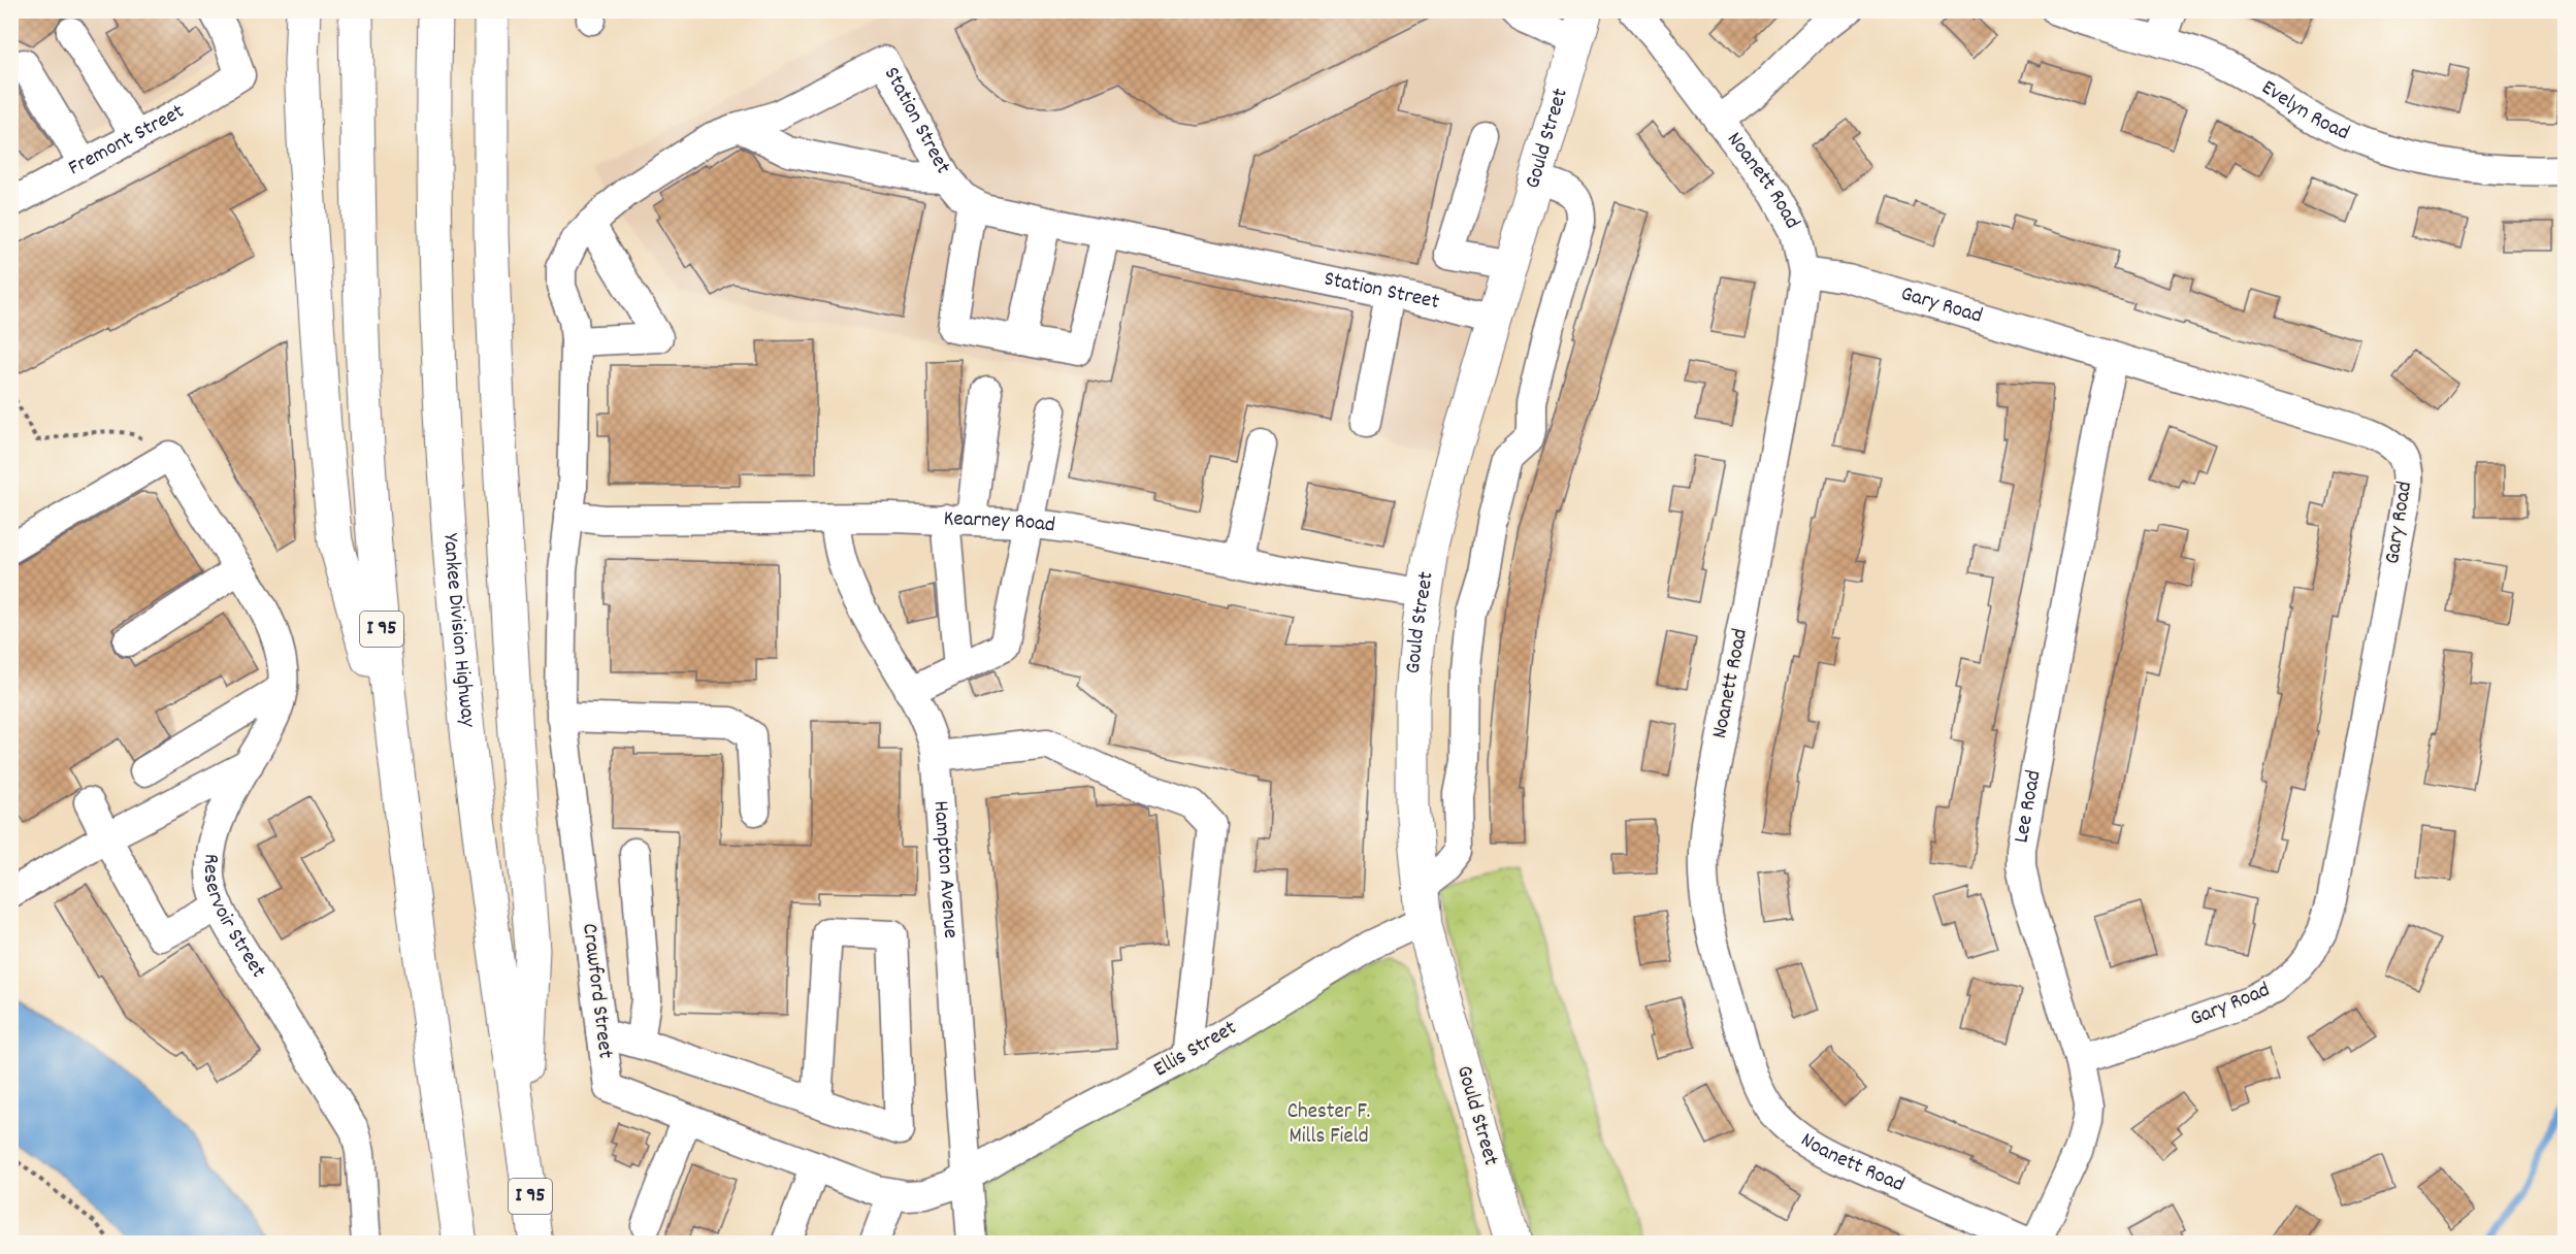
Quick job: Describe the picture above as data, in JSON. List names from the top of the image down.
{
  "streets": {
    "main road": ["Gould Street", "I 95", "Yankee Division Highway"],
    "street": [
      "Evelyn Road",
      "Station Street",
      "Fremont Street",
      "Noanett Road",
      "Gary Road",
      "Kearney Road",
      "Lee Road",
      "Hampton Avenue",
      "Reservoir Street",
      "Crawford Street",
      "Ellis Street"
    ]
  },
  "crossings": [
    ["Station Street", "Gould Street"],
    ["Station Street", "Kearney Road"],
    ["Station Street", "Crawford Street"],
    ["Gould Street", "Kearney Road"],
    ["Gould Street", "Ellis Street"],
    ["Noanett Road", "Gary Road"],
    ["Noanett Road", "Lee Road"],
    ["Gary Road", "Lee Road"],
    ["Kearney Road", "Hampton Avenue"],
    ["Kearney Road", "Crawford Street"],
    ["Hampton Avenue", "Crawford Street"],
    ["Hampton Avenue", "Ellis Street"],
    ["Crawford Street", "Ellis Street"]
  ],
  "parks": ["Chester F. Mills Field"]
}
